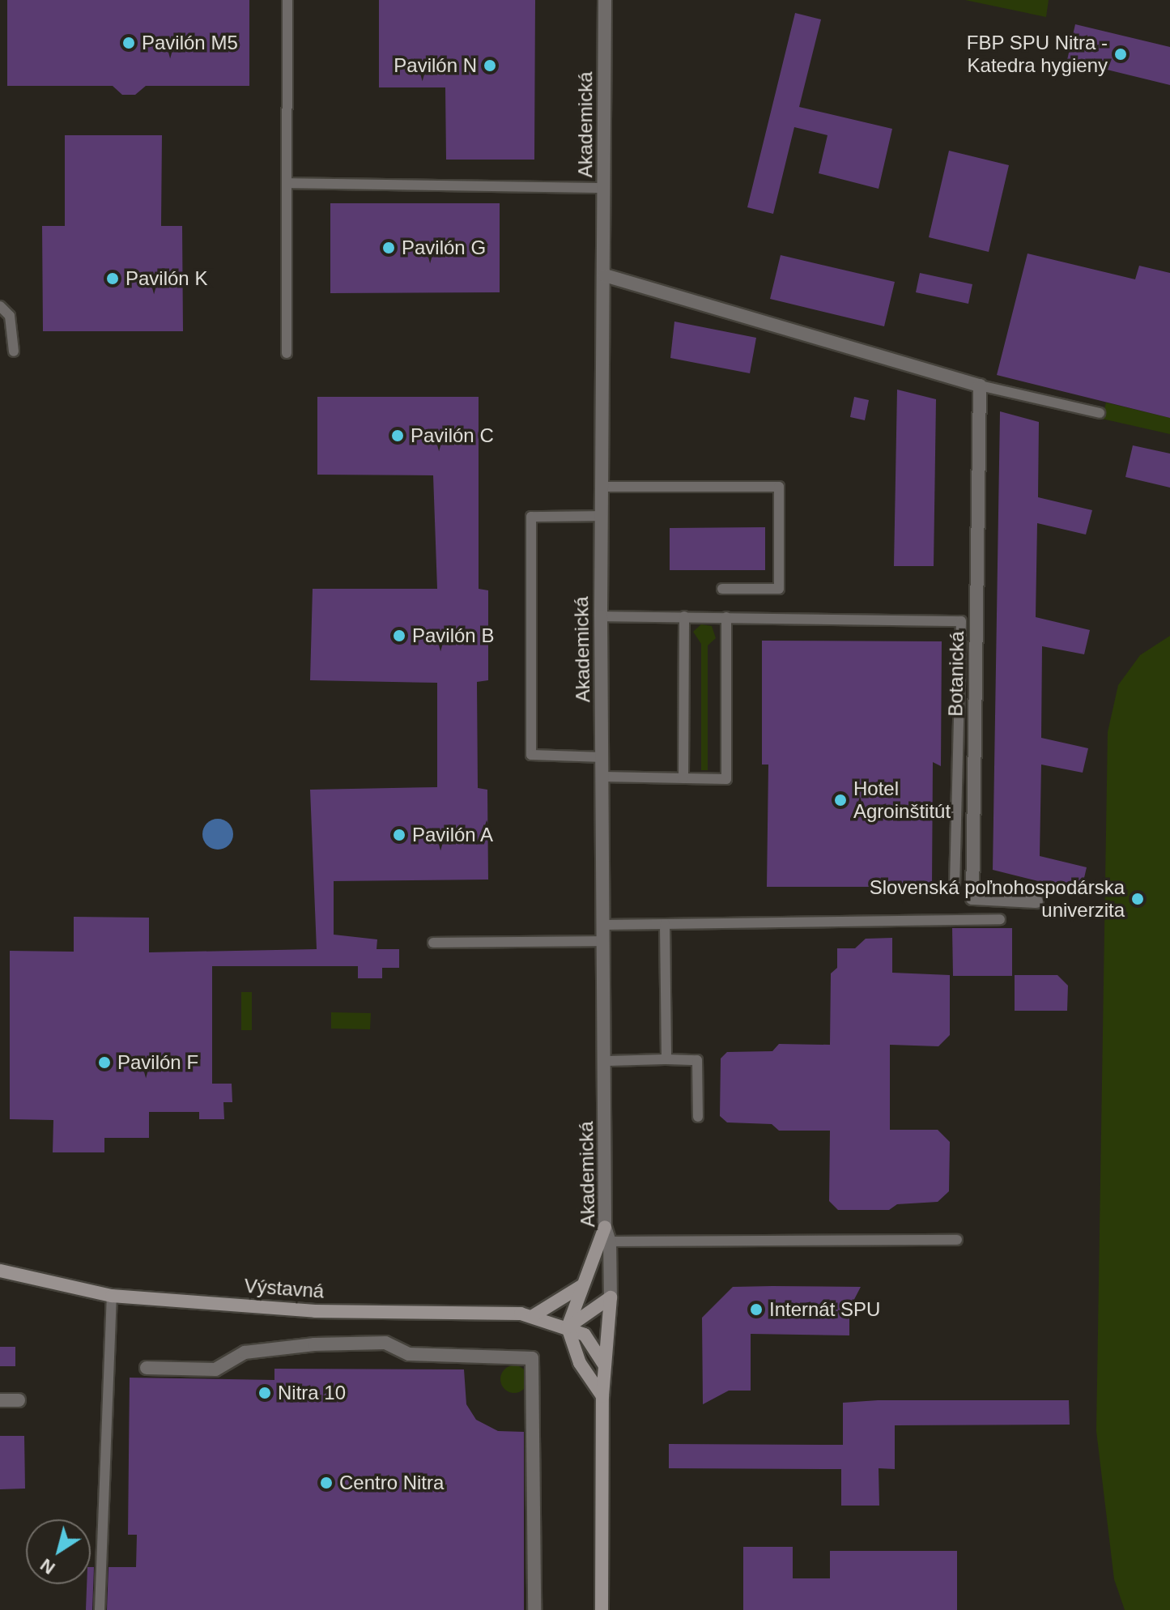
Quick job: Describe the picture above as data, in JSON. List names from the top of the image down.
{
  "streets": {
    "street": ["Akademická", "Botanická", "Výstavná"]
  },
  "places": [
    "Pavilón M5",
    "FBP SPU Nitra - Katedra hygieny",
    "Pavilón N",
    "Pavilón G",
    "Pavilón K",
    "Pavilón C",
    "Pavilón B",
    "Hotel Agroinštitút",
    "Pavilón A",
    "Slovenská poľnohospodárska univerzita",
    "Pavilón F",
    "Internát SPU",
    "Nitra 10",
    "Centro Nitra"
  ],
  "north": "bottom left"
}
